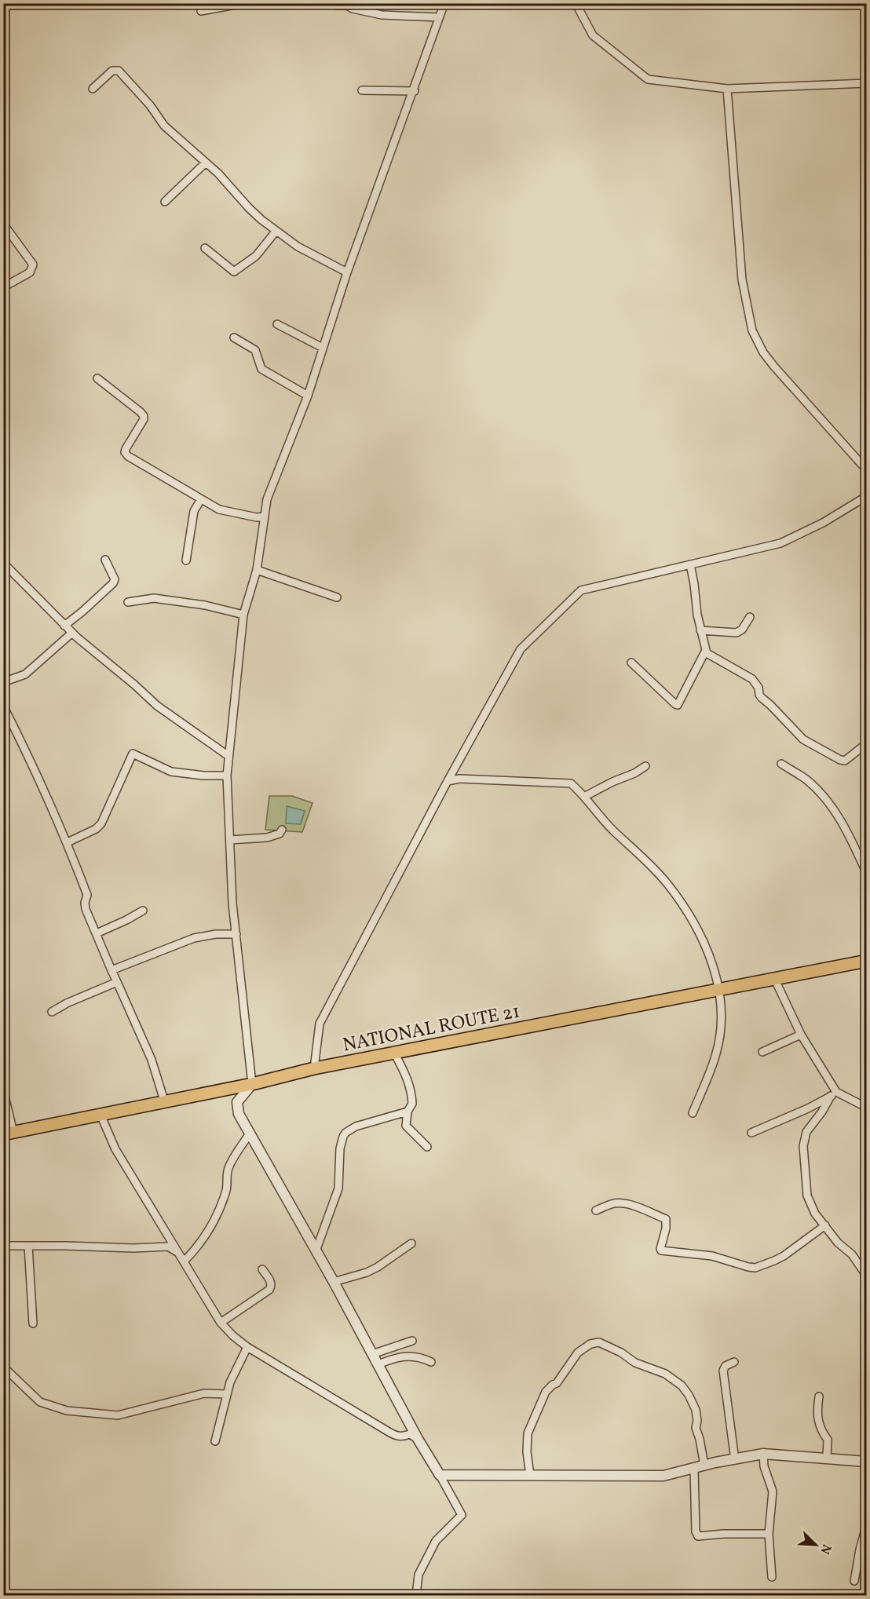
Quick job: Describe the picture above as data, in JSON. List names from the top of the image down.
{
  "streets": {
    "highway": ["NATIONAL ROUTE 21"]
  },
  "north": "bottom right"
}
